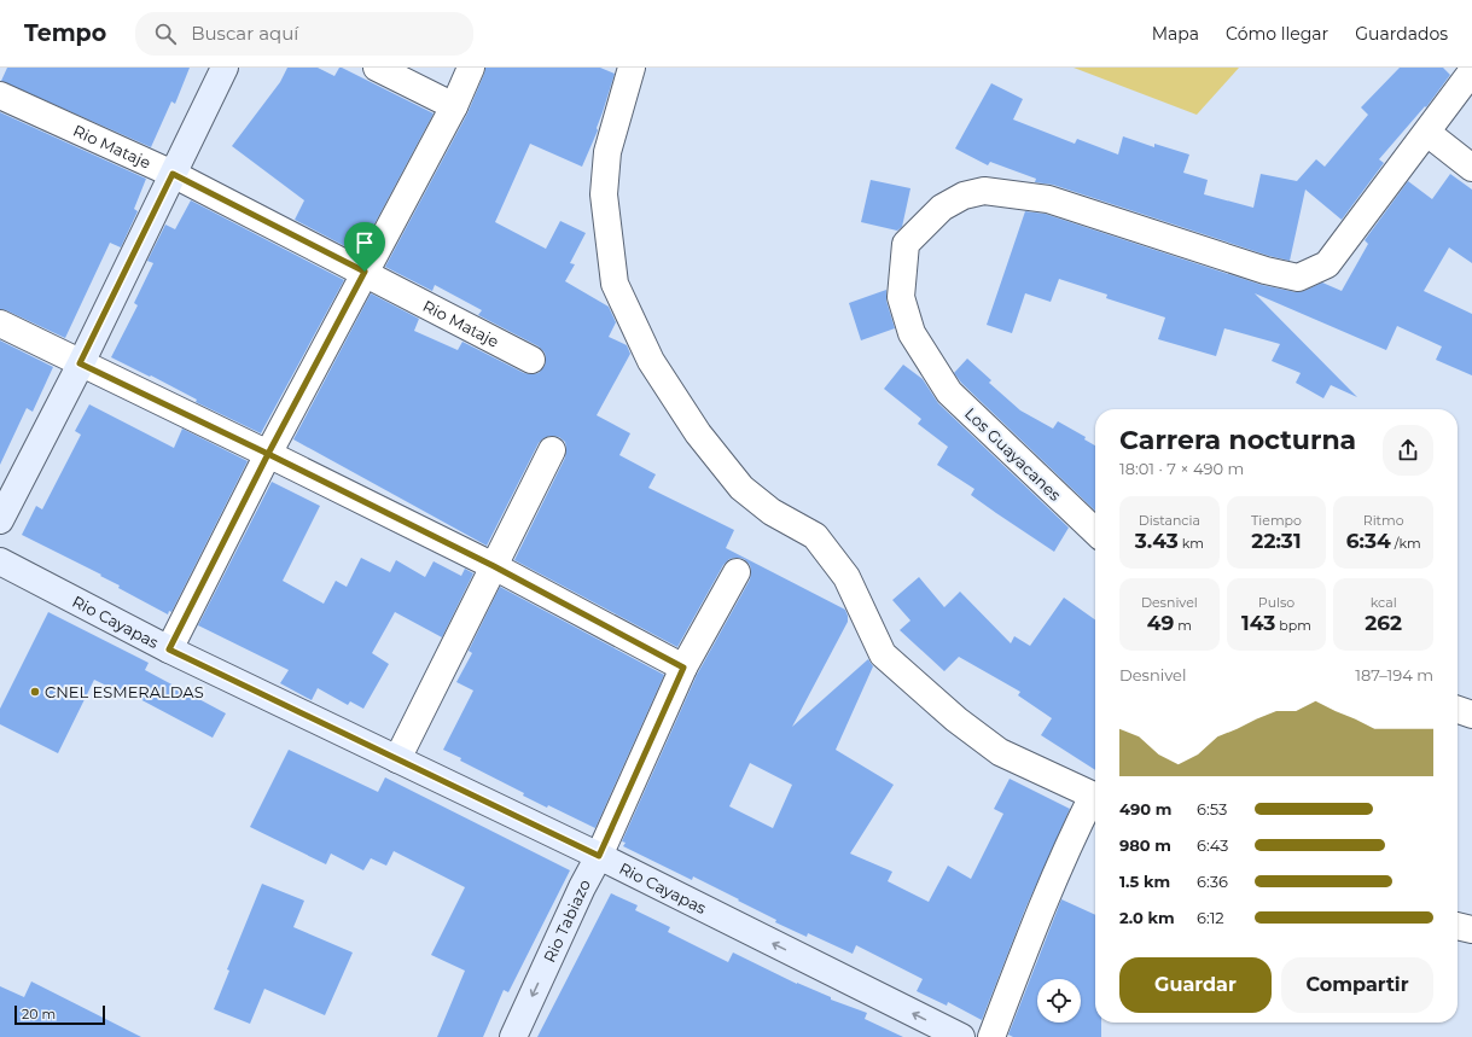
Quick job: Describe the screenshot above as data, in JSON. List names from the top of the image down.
{
  "streets": {
    "street": [
      "Rio Mataje",
      "Los Guayacanes",
      "Rio Cayapas",
      "Rio Tabiazo"
    ]
  },
  "crossings": [
    ["Rio Cayapas", "Rio Tabiazo"]
  ],
  "one_way": ["Rio Cayapas", "Rio Tabiazo"],
  "places": ["CNEL ESMERALDAS"],
  "scale_bar": "20 m",
  "page": {
    "header": "Tempo",
    "search": "Buscar aquí",
    "nav": ["Mapa", "Cómo llegar", "Guardados"],
    "heading": ["Carrera nocturna", "18:01 · 7 × 490 m"],
    "stats": [
      ["Distancia", "3.43 km"],
      ["Tiempo", "22:31"],
      ["Ritmo", "6:34 /km"],
      ["Desnivel", "49 m"],
      ["Pulso", "143 bpm"],
      ["kcal", "262"]
    ],
    "chart": ["Desnivel", "187–194 m"],
    "list": [
      {
        "name": "490 m",
        "note": "6:53"
      },
      {
        "name": "980 m",
        "note": "6:43"
      },
      {
        "name": "1.5 km",
        "note": "6:36"
      },
      {
        "name": "2.0 km",
        "note": "6:12"
      }
    ],
    "buttons": ["Guardar", "Compartir"],
    "scale": "20 m"
  }
}
